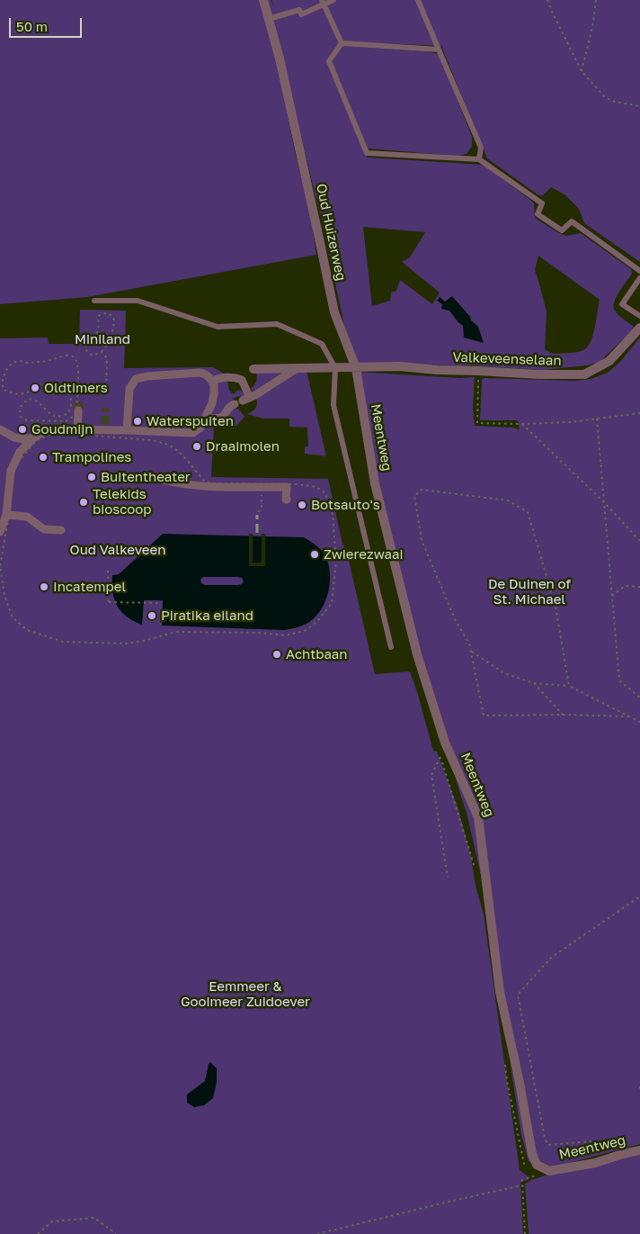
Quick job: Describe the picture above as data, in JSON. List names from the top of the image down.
{
  "streets": {
    "street": ["Oud Huizerweg", "Valkeveenselaan", "Meentweg"]
  },
  "crossings": [
    ["Oud Huizerweg", "Valkeveenselaan"],
    ["Oud Huizerweg", "Meentweg"],
    ["Valkeveenselaan", "Meentweg"]
  ],
  "parks": [
    "Miniland",
    "Oud Valkeveen",
    "De Duinen of St. Michael",
    "Eemmeer & Gooimeer Zuidoever"
  ],
  "places": [
    "Oldtimers",
    "Waterspuiten",
    "Goudmijn",
    "Draaimolen",
    "Trampolines",
    "Buitentheater",
    "Telekids bioscoop",
    "Botsauto's",
    "Zwierezwaai",
    "Incatempel",
    "Piratika eiland",
    "Achtbaan"
  ],
  "scale_bar": "50 m"
}
